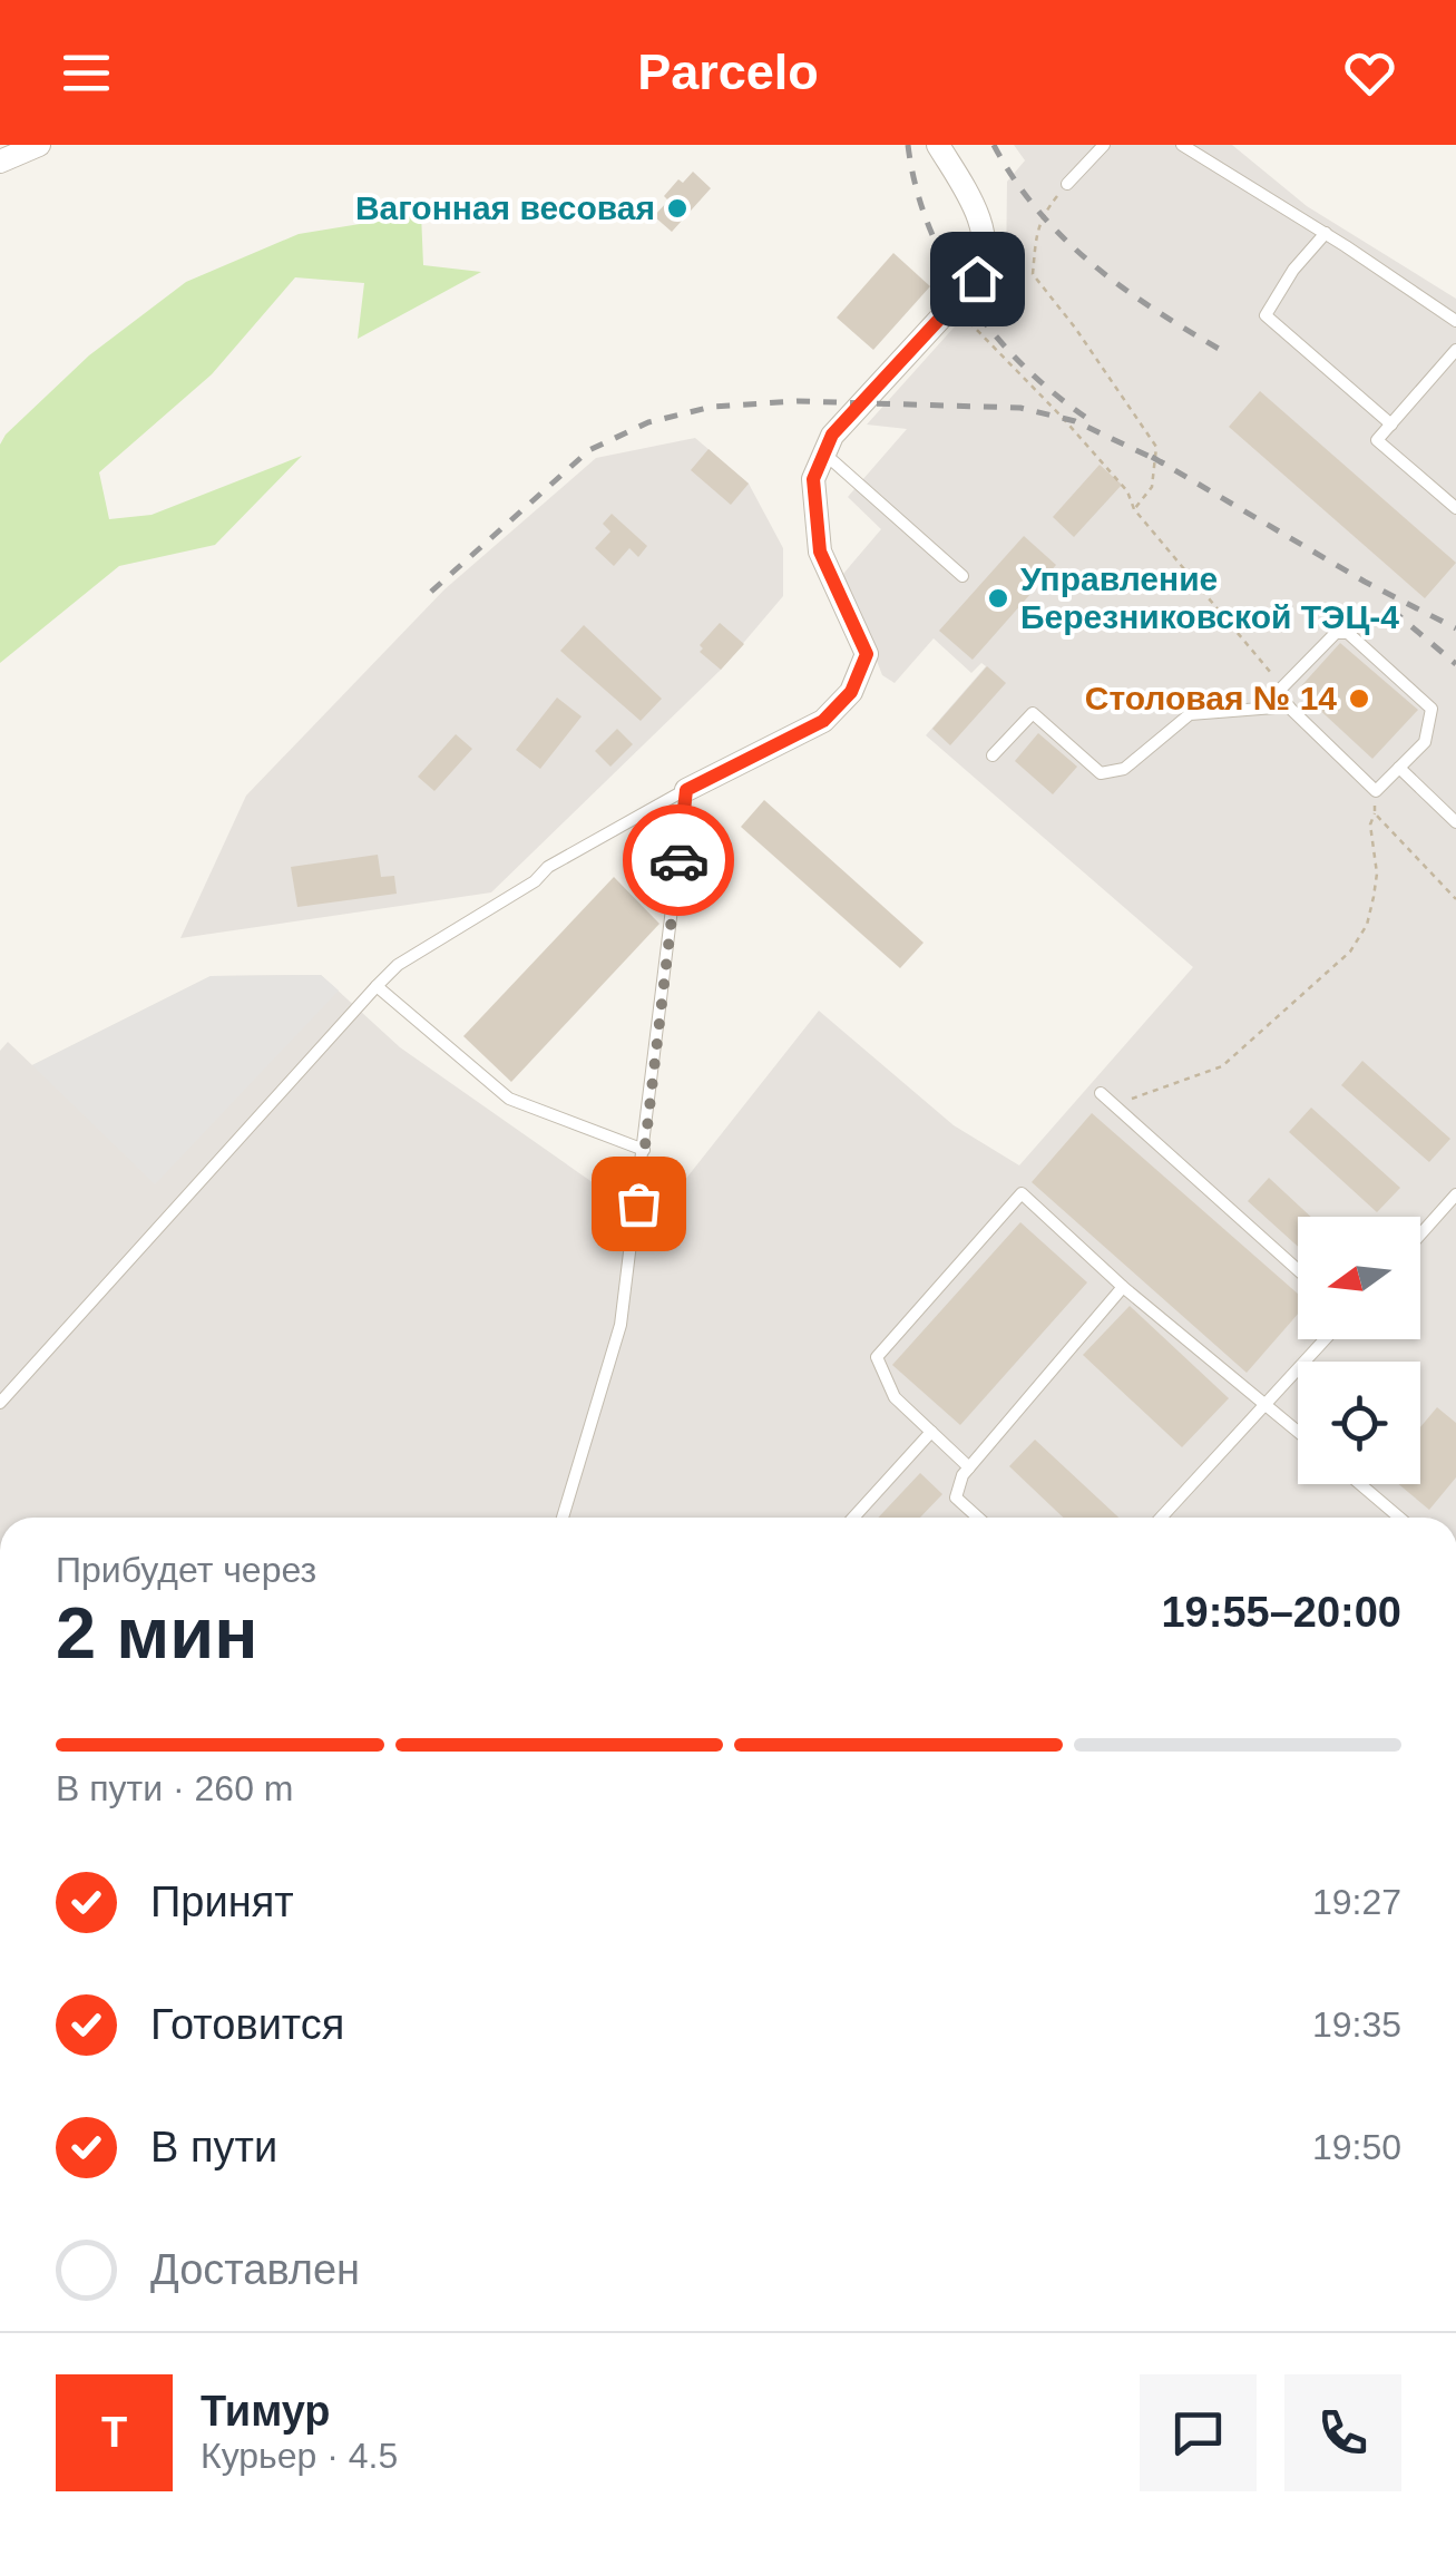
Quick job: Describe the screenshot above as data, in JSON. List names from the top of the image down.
{
  "places": ["Вагонная весовая", "Управление Березниковской ТЭЦ-4", "Cтоловая № 14"],
  "north": "left",
  "page": {
    "header": "Parcelo",
    "heading": ["2 мин", "Прибудет через", "19:55–20:00"],
    "panel": ["Тимур", "Курьер · 4.5"],
    "bar": "В пути · 260 m",
    "list": [
      ["Принят", "19:27"],
      ["Готовится", "19:35"],
      ["В пути", "19:50"],
      "Доставлен"
    ],
    "round": "Т"
  }
}
